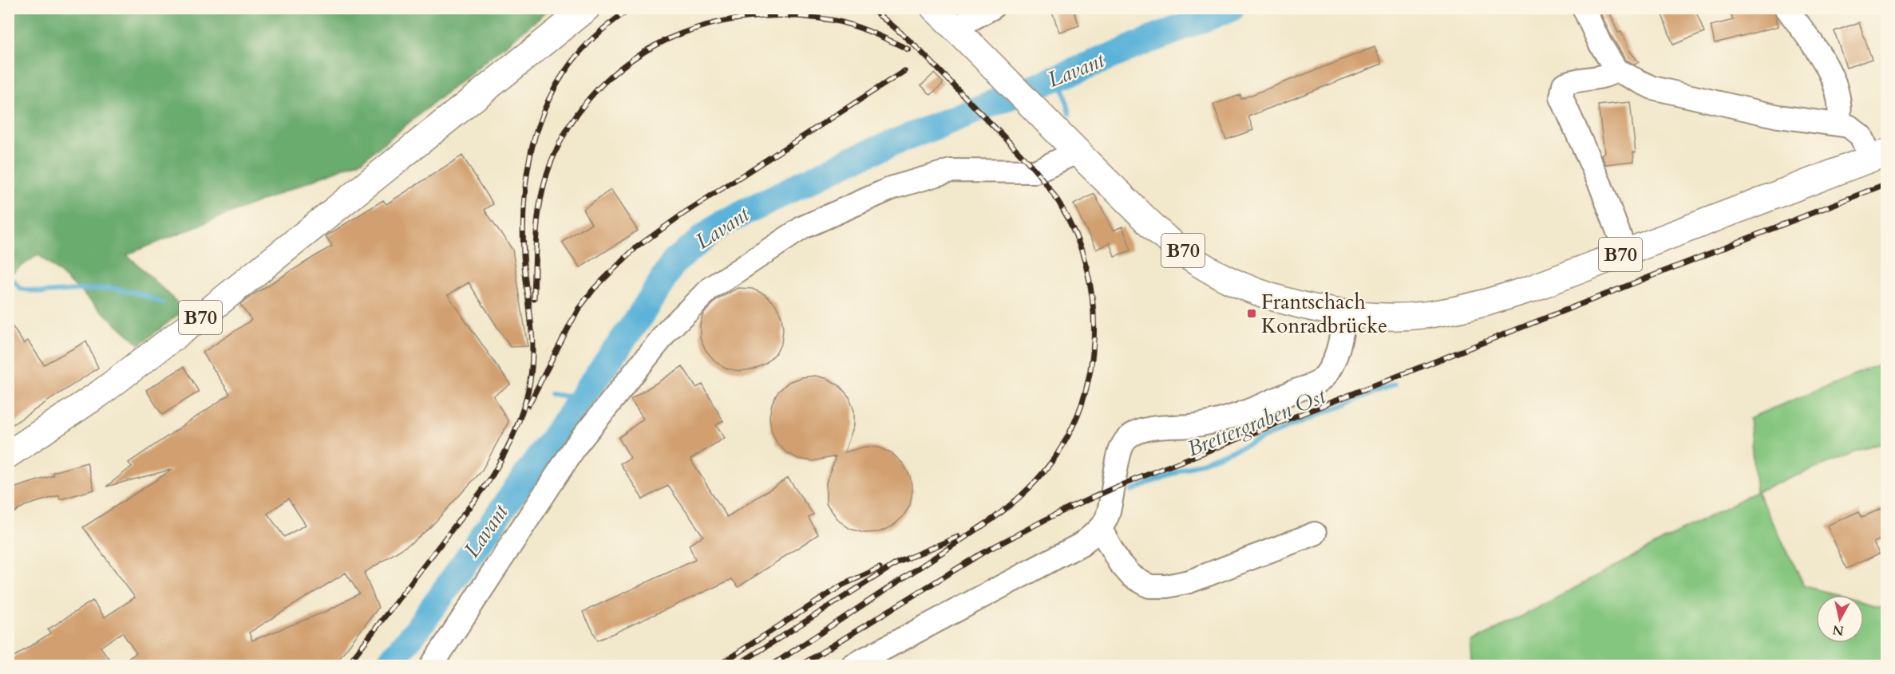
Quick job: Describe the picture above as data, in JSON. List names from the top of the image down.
{
  "streets": {
    "main road": ["B70"]
  },
  "water": ["Lavant", "Brettergraben Ost"],
  "places": {
    "transit": ["Frantschach Konradbrücke"]
  },
  "north": "bottom"
}
